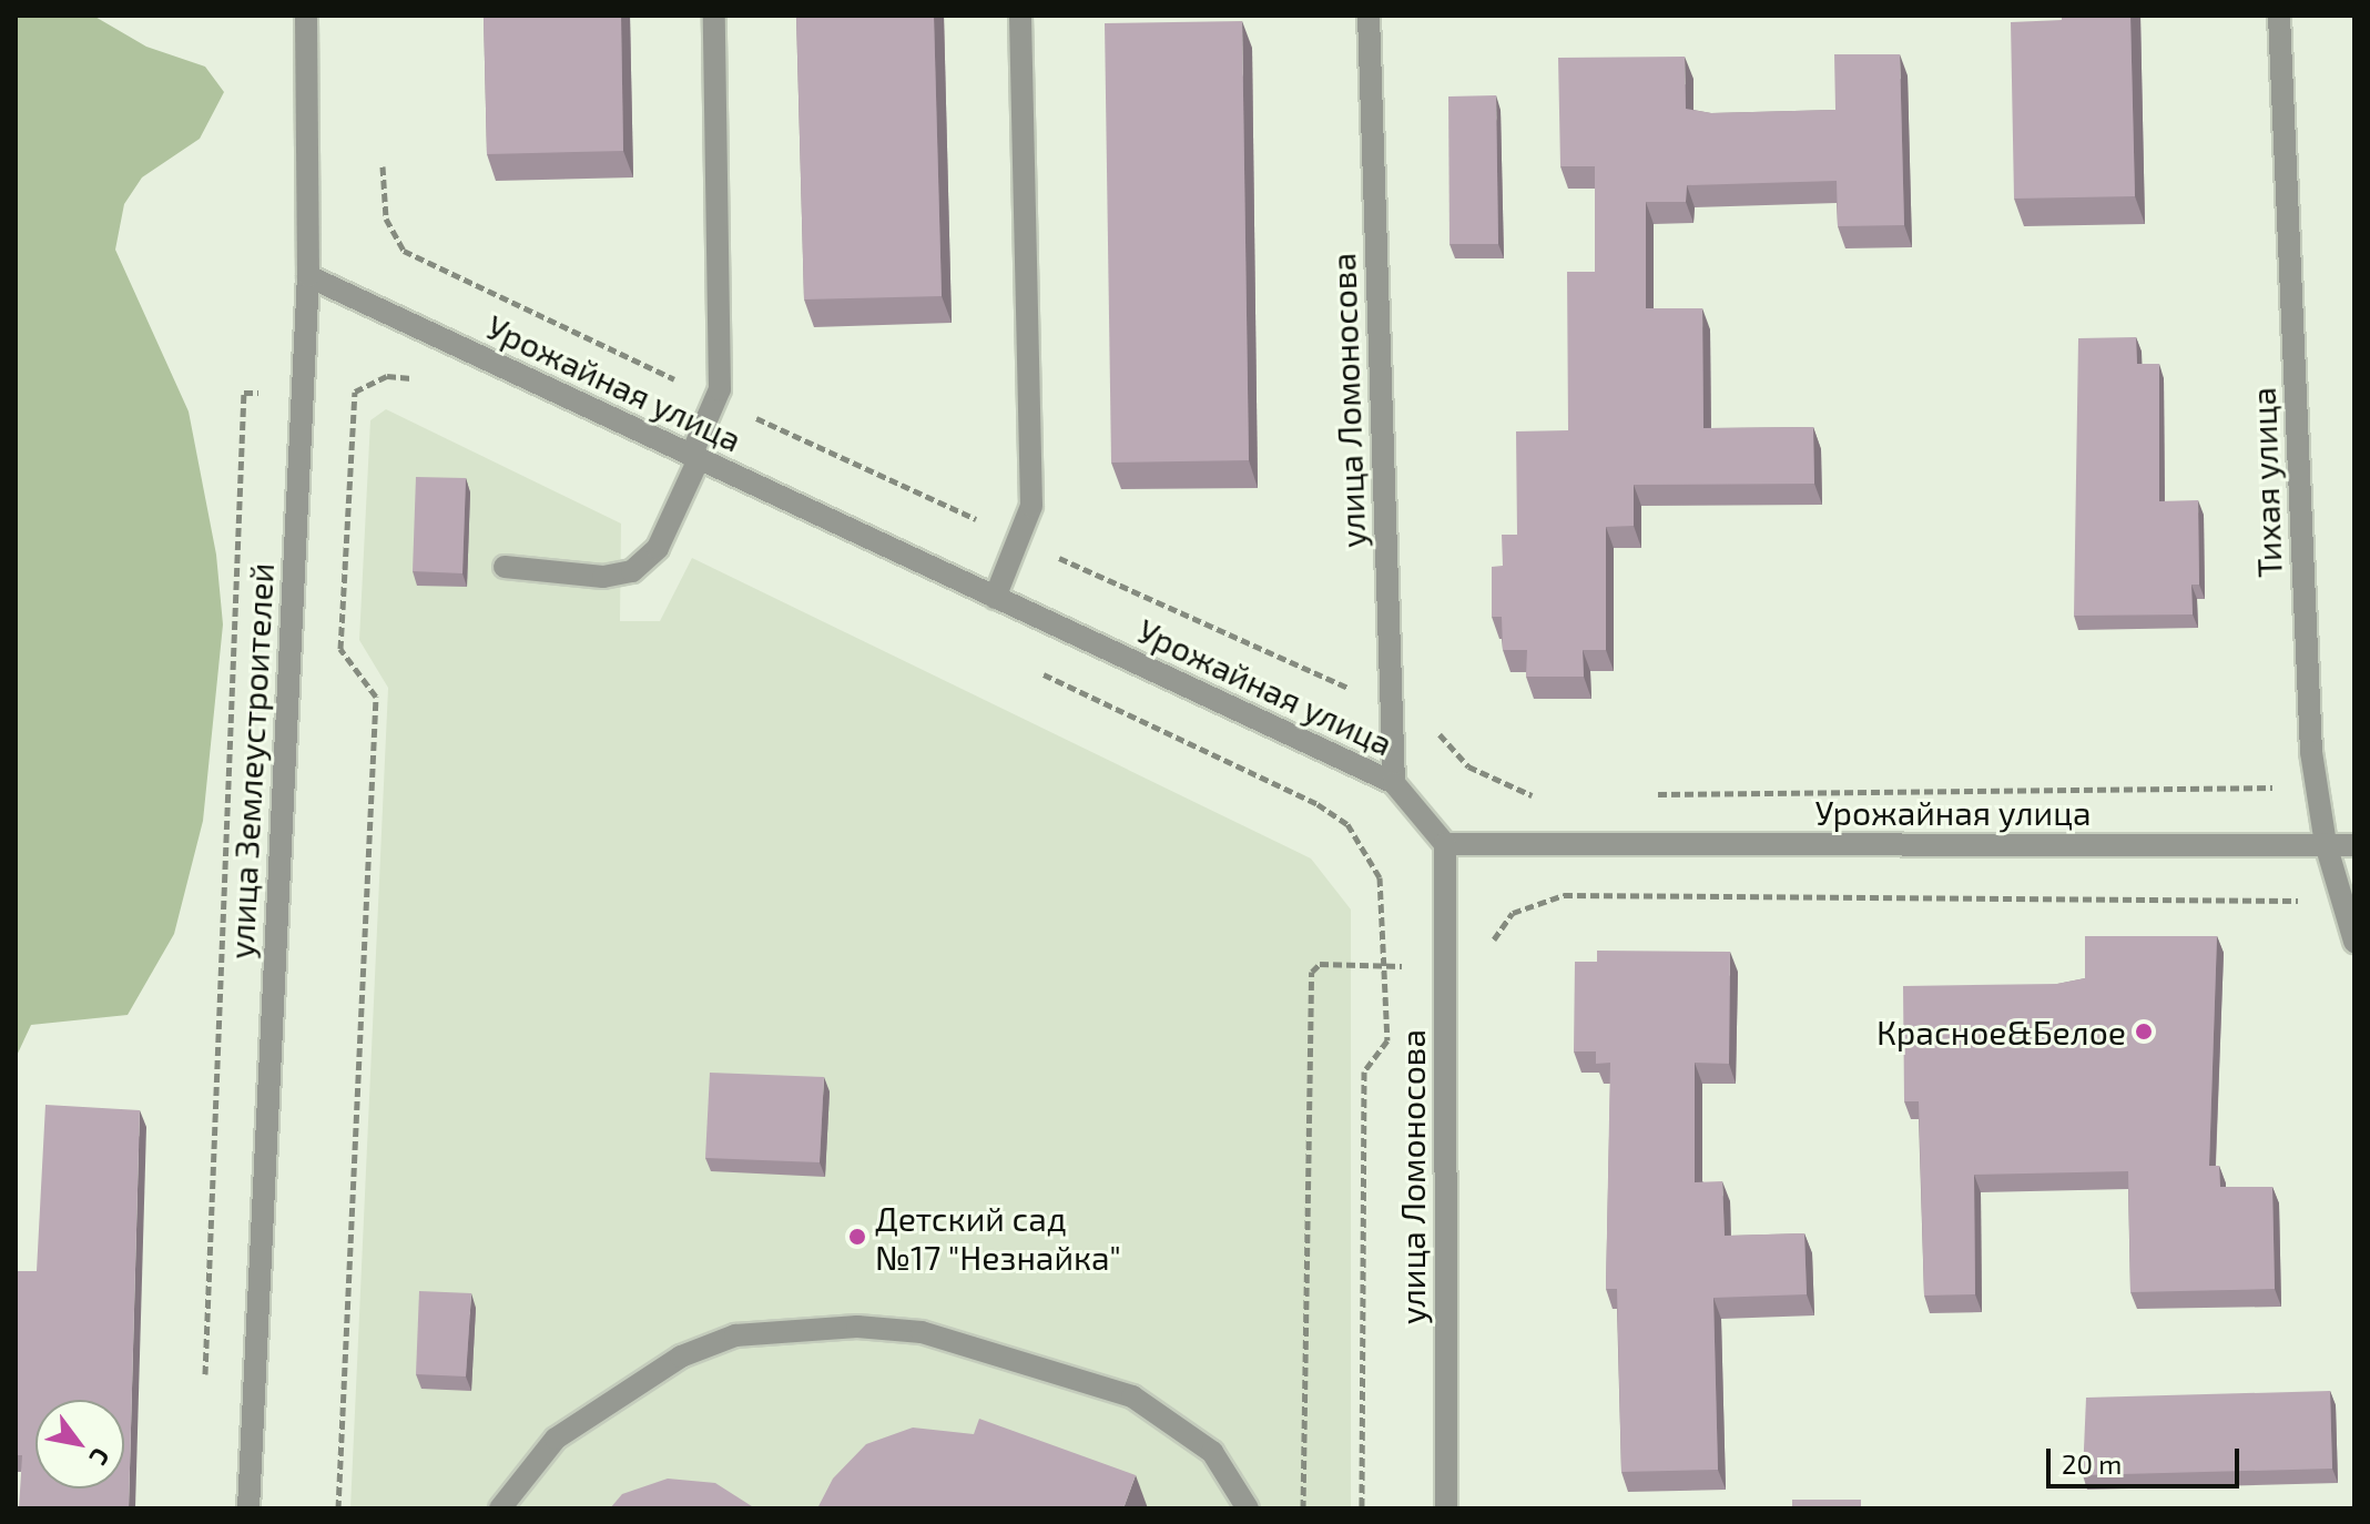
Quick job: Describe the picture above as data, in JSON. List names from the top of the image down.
{
  "streets": {
    "street": [
      "Урожайная улица",
      "улица Ломоносова",
      "Тихая улица",
      "улица Землеустроителей"
    ]
  },
  "crossings": [
    ["Урожайная улица", "улица Ломоносова"],
    ["Урожайная улица", "Тихая улица"],
    ["Урожайная улица", "улица Землеустроителей"]
  ],
  "places": ["Красное&Белое", "Детский сад №17 \"Незнайка\""],
  "scale_bar": "20 m",
  "north": "bottom right"
}
